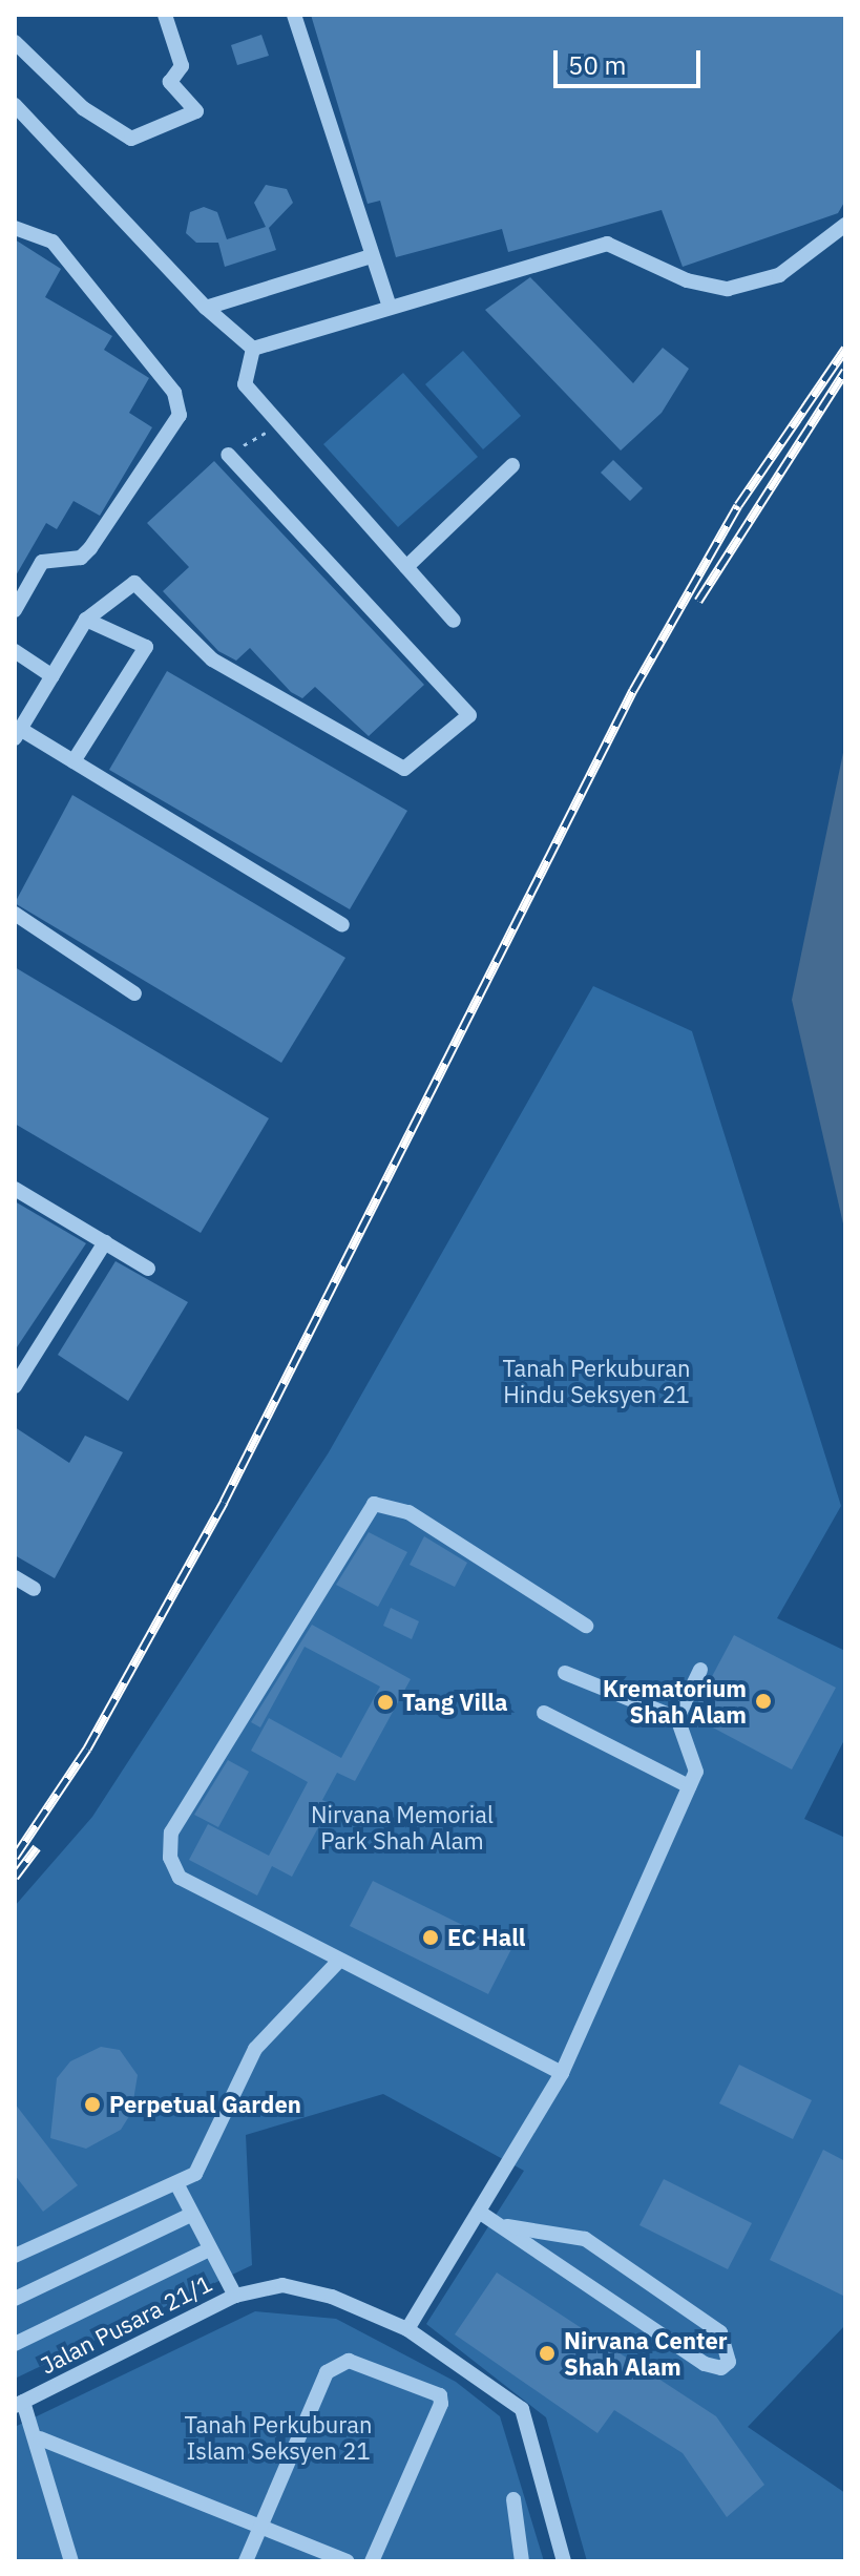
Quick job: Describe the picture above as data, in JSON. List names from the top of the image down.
{
  "streets": {
    "street": ["Jalan Pusara 21/1"]
  },
  "parks": ["Tanah Perkuburan Hindu Seksyen 21", "Nirvana Memorial Park Shah Alam", "Tanah Perkuburan Islam Seksyen 21"],
  "places": [
    "Krematorium Shah Alam",
    "Tang Villa",
    "EC Hall",
    "Perpetual Garden",
    "Nirvana Center Shah Alam"
  ],
  "scale_bar": "50 m"
}
